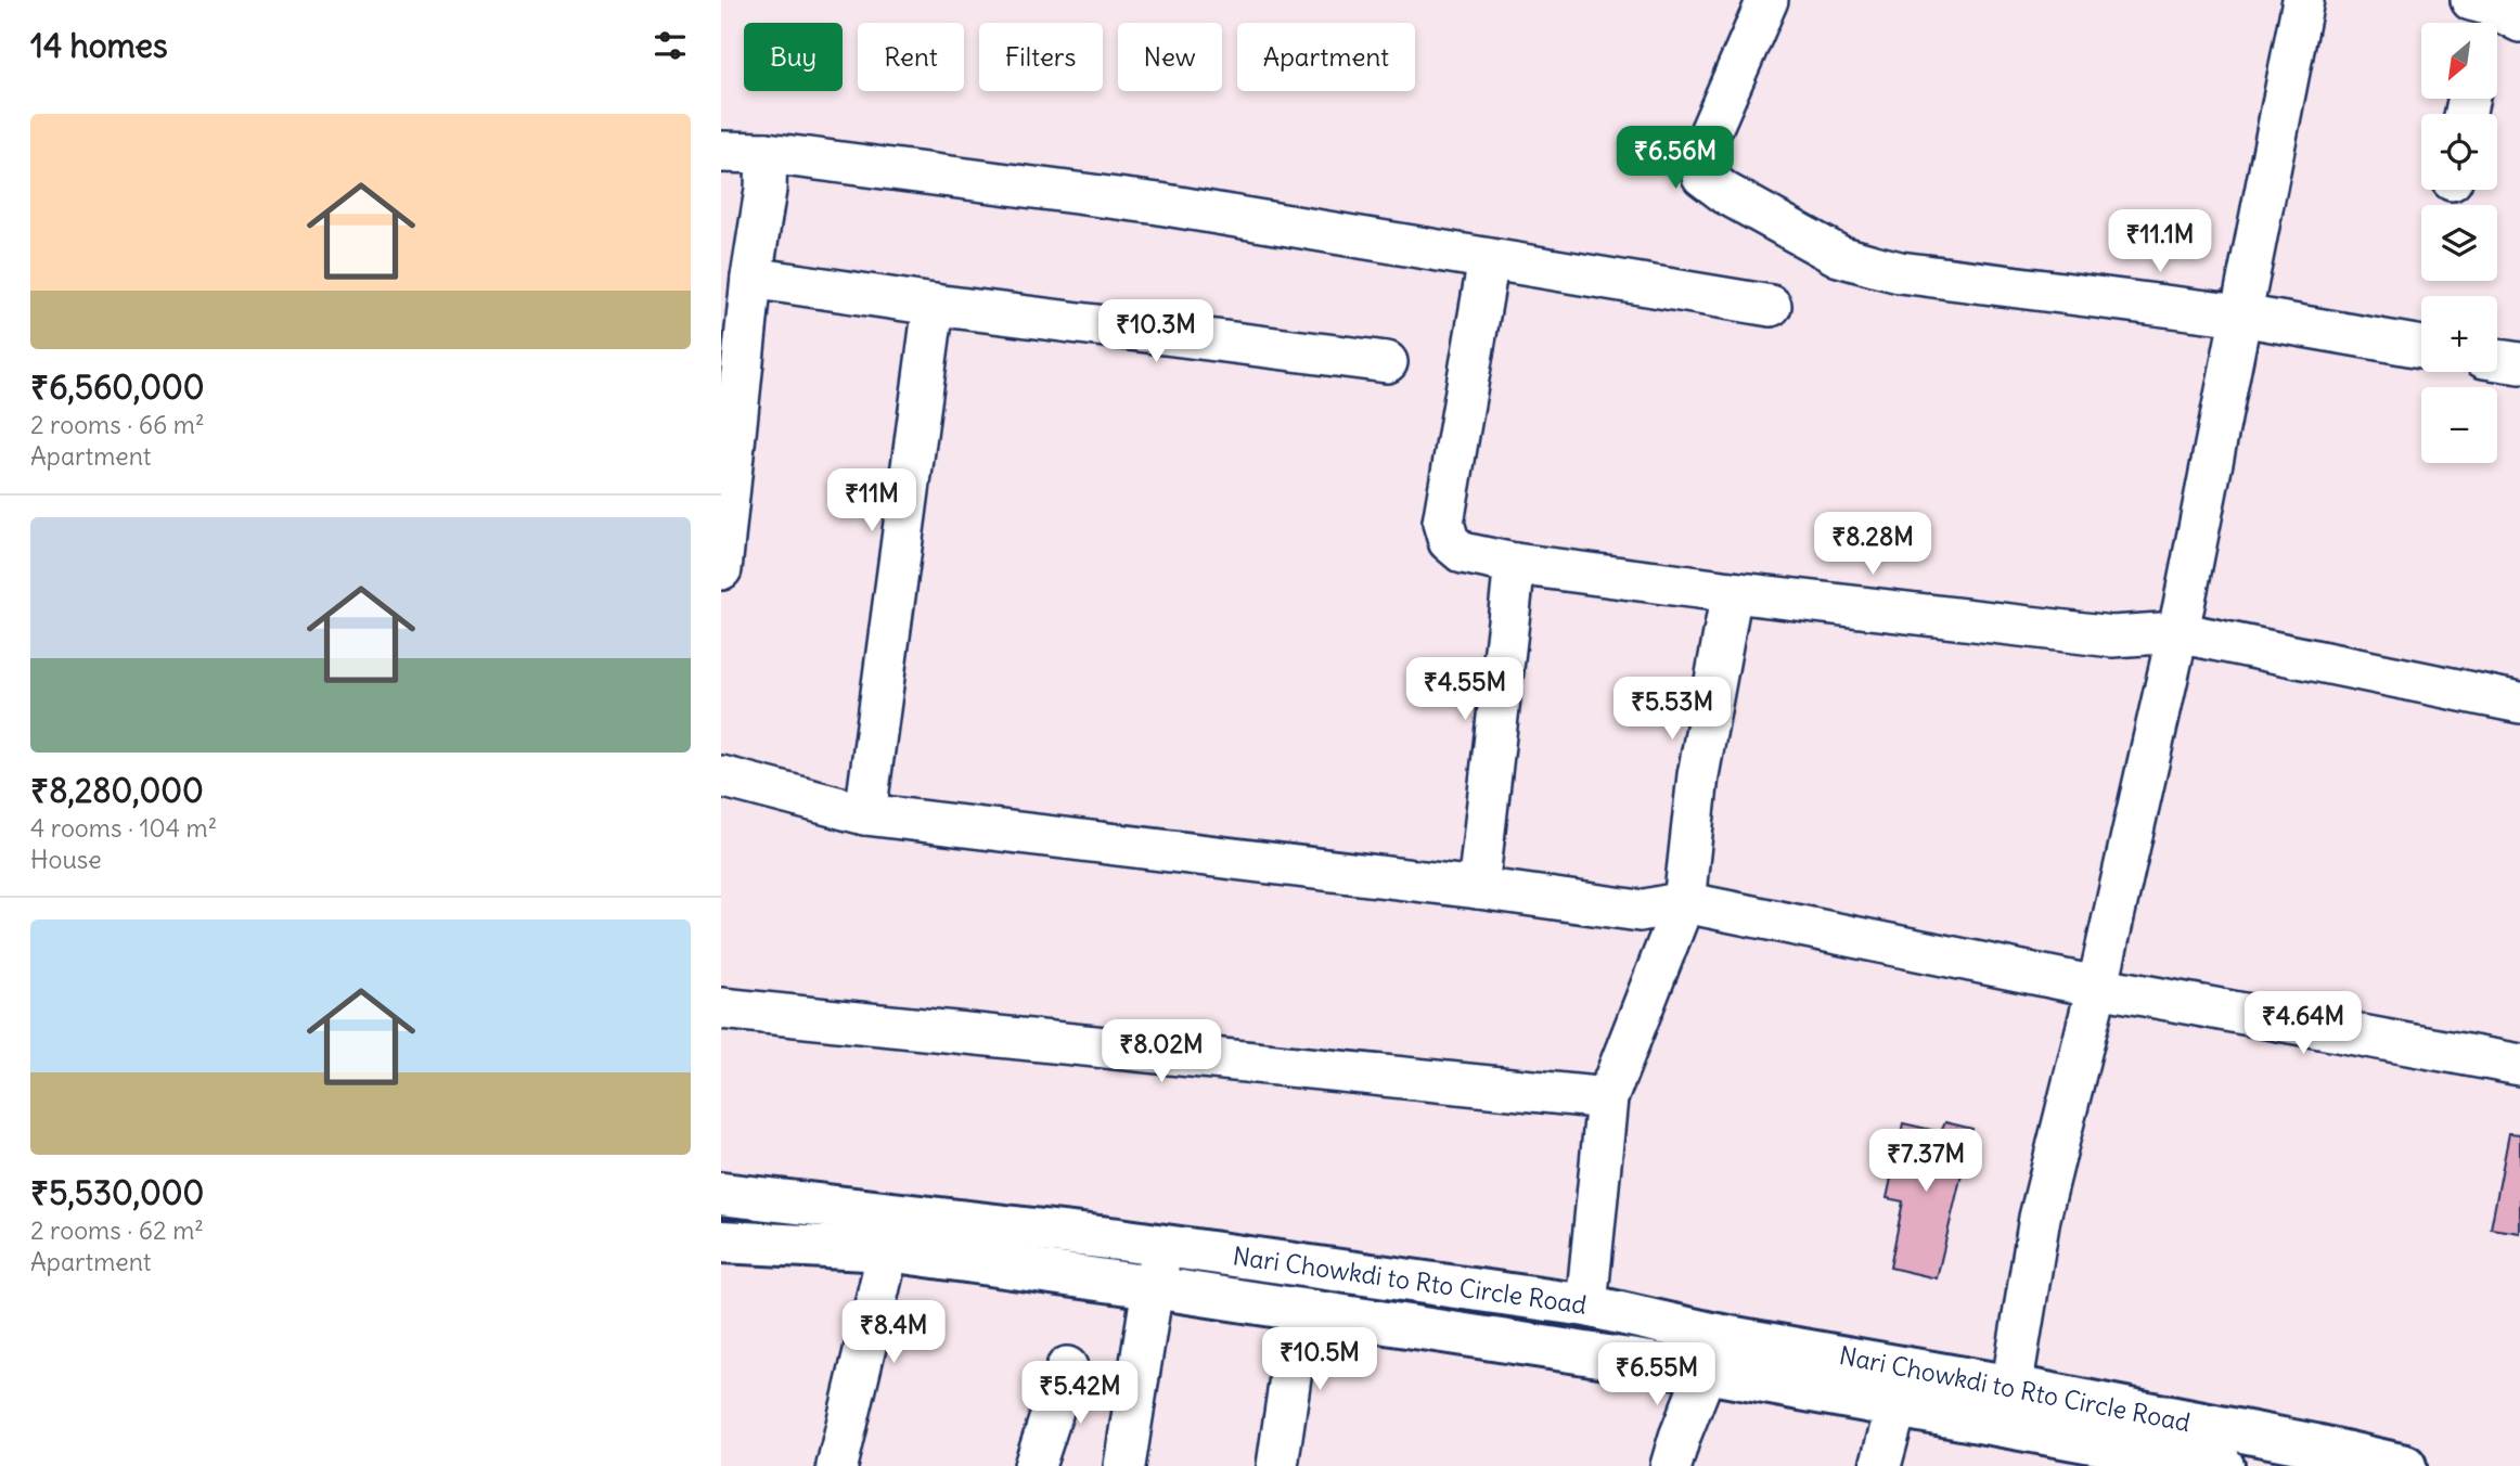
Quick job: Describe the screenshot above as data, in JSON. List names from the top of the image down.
{
  "streets": {
    "highway": ["Nari Chowkdi to Rto Circle Road"]
  },
  "north": "bottom left",
  "page": {
    "heading": "14 homes",
    "map_buttons": ["+", "−"],
    "chip": [
      "Buy",
      "Rent",
      "Filters",
      "New",
      "Apartment"
    ],
    "list": [
      {
        "name": "₹6,560,000",
        "note": "2 rooms · 66 m² · Apartment"
      },
      {
        "name": "₹8,280,000",
        "note": "4 rooms · 104 m² · House"
      },
      {
        "name": "₹5,530,000",
        "note": "2 rooms · 62 m² · Apartment"
      }
    ],
    "price": [
      "₹6.56M",
      "₹11.1M",
      "₹10.3M",
      "₹11M",
      "₹8.28M",
      "₹4.55M",
      "₹5.53M",
      "₹4.64M",
      "₹8.02M",
      "₹7.37M",
      "₹8.4M",
      "₹10.5M",
      "₹6.55M",
      "₹5.42M"
    ]
  }
}
